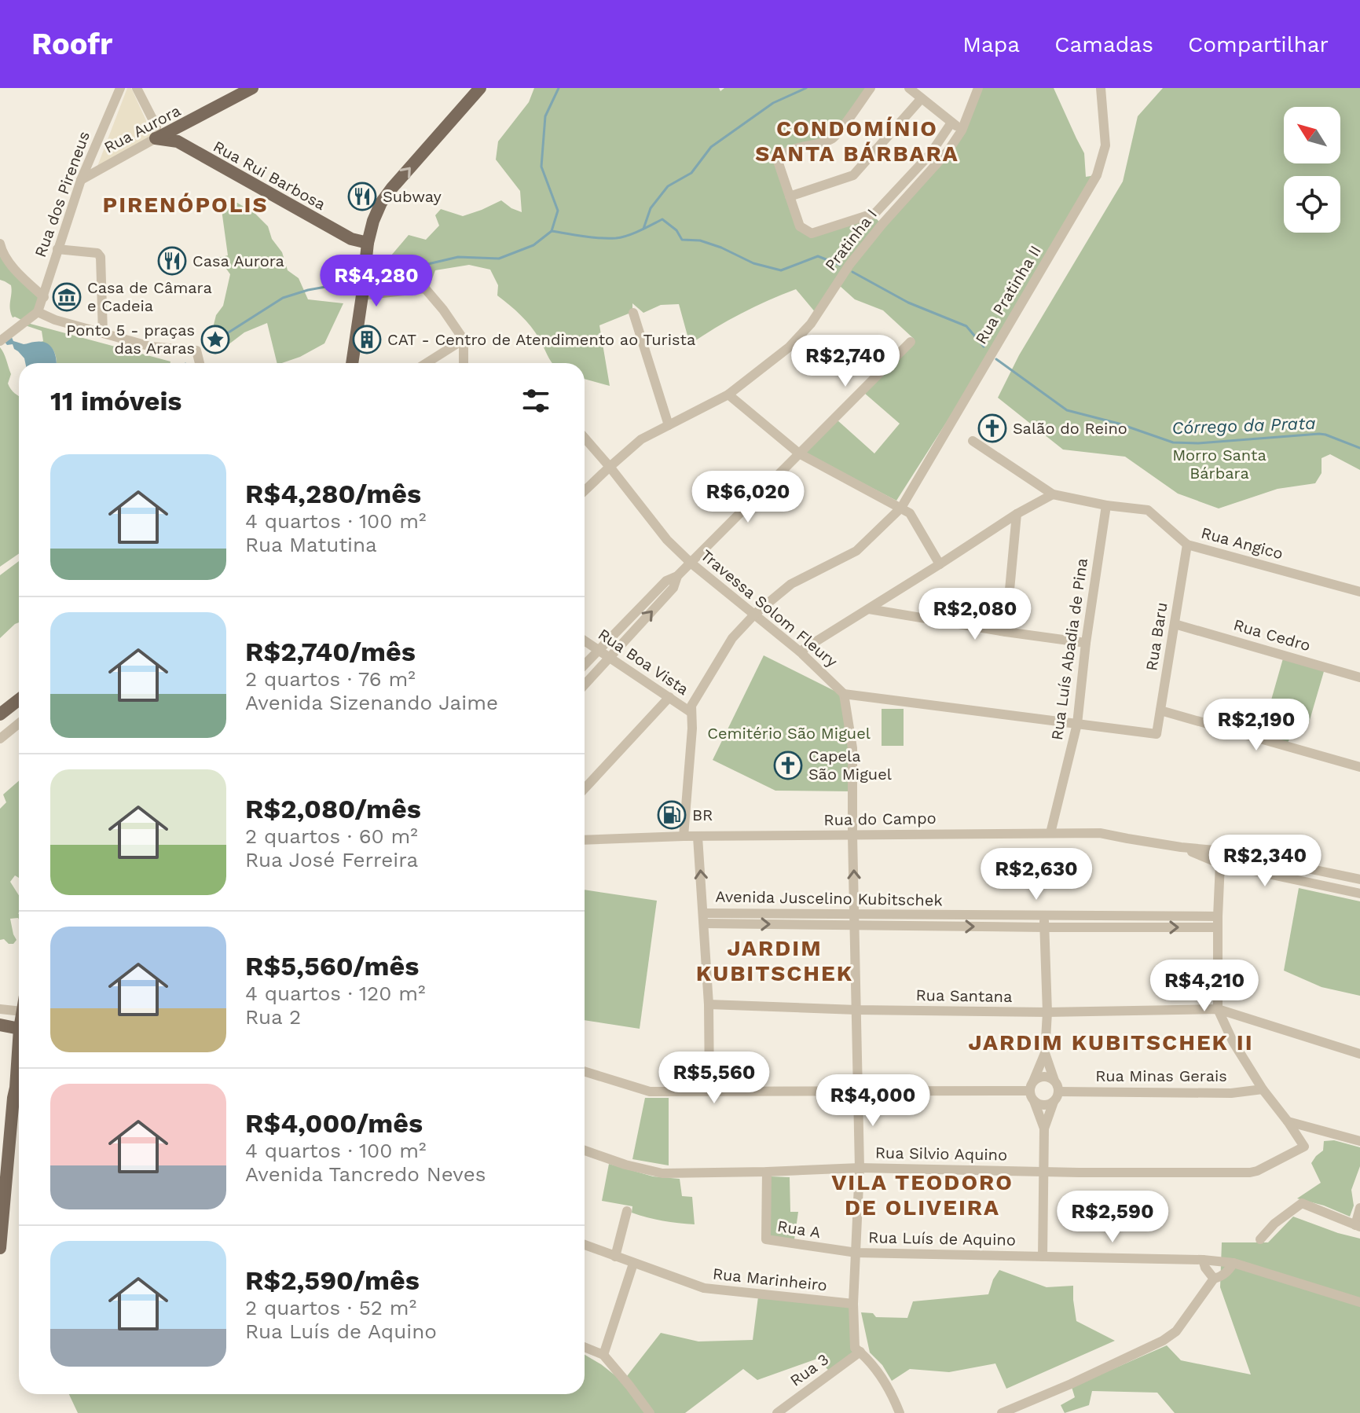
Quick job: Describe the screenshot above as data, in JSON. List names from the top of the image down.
{
  "streets": {
    "main road": ["Rua Aurora", "Rua Rui Barbosa"],
    "street": [
      "Rua dos Pireneus",
      "Pratinha I",
      "Rua Pratinha II",
      "Rua Angico",
      "Travessa Solom Fleury",
      "Rua Cedro",
      "Rua Baru",
      "Rua Luís Abadia de Pina",
      "Rua Boa Vista",
      "Rua do Campo",
      "Avenida Juscelino Kubitschek",
      "Rua Santana",
      "Rua Minas Gerais",
      "Rua Silvio Aquino",
      "Rua A",
      "Rua Luís de Aquino",
      "Rua Marinheiro",
      "Rua 3"
    ]
  },
  "crossings": [
    ["Rua Aurora", "Rua Rui Barbosa"],
    ["Rua Aurora", "Rua dos Pireneus"],
    ["Pratinha I", "Travessa Solom Fleury"],
    ["Rua Pratinha II", "Travessa Solom Fleury"],
    ["Rua Pratinha II", "Rua Boa Vista"],
    ["Rua Angico", "Rua Baru"],
    ["Rua Angico", "Rua Luís Abadia de Pina"],
    ["Rua Cedro", "Rua Baru"],
    ["Rua Baru", "Rua Luís Abadia de Pina"],
    ["Rua Luís Abadia de Pina", "Rua do Campo"],
    ["Rua Silvio Aquino", "Rua A"],
    ["Rua A", "Rua Luís de Aquino"]
  ],
  "districts": [
    "CONDOMÍNIO SANTA BÁRBARA",
    "PIRENÓPOLIS",
    "JARDIM KUBITSCHEK",
    "JARDIM KUBITSCHEK II",
    "VILA TEODORO DE OLIVEIRA"
  ],
  "water": ["Córrego da Prata"],
  "parks": ["Morro Santa Bárbara", "Cemitério São Miguel"],
  "places": {
    "restaurant": ["Subway", "Casa Aurora"],
    "museum": ["Casa de Câmara e Cadeia"],
    "place": ["Ponto 5 - praças das Araras"],
    "building": ["CAT - Centro de Atendimento ao Turista"],
    "church": ["Salão do Reino", "Capela São Miguel"],
    "fuel station": ["BR"]
  },
  "north": "top left",
  "page": {
    "header": "Roofr",
    "nav": ["Mapa", "Camadas", "Compartilhar"],
    "price": [
      "R$4,280",
      "R$2,740",
      "R$6,020",
      "R$2,080",
      "R$2,190",
      "R$2,340",
      "R$2,630",
      "R$4,210",
      "R$5,560",
      "R$4,000",
      "R$2,590"
    ],
    "heading": "11 imóveis",
    "list": [
      {
        "name": "R$4,280/mês",
        "note": "4 quartos · 100 m² · Rua Matutina"
      },
      {
        "name": "R$2,740/mês",
        "note": "2 quartos · 76 m² · Avenida Sizenando Jaime"
      },
      {
        "name": "R$2,080/mês",
        "note": "2 quartos · 60 m² · Rua José Ferreira"
      },
      {
        "name": "R$5,560/mês",
        "note": "4 quartos · 120 m² · Rua 2"
      },
      {
        "name": "R$4,000/mês",
        "note": "4 quartos · 100 m² · Avenida Tancredo Neves"
      },
      {
        "name": "R$2,590/mês",
        "note": "2 quartos · 52 m² · Rua Luís de Aquino"
      }
    ]
  }
}
